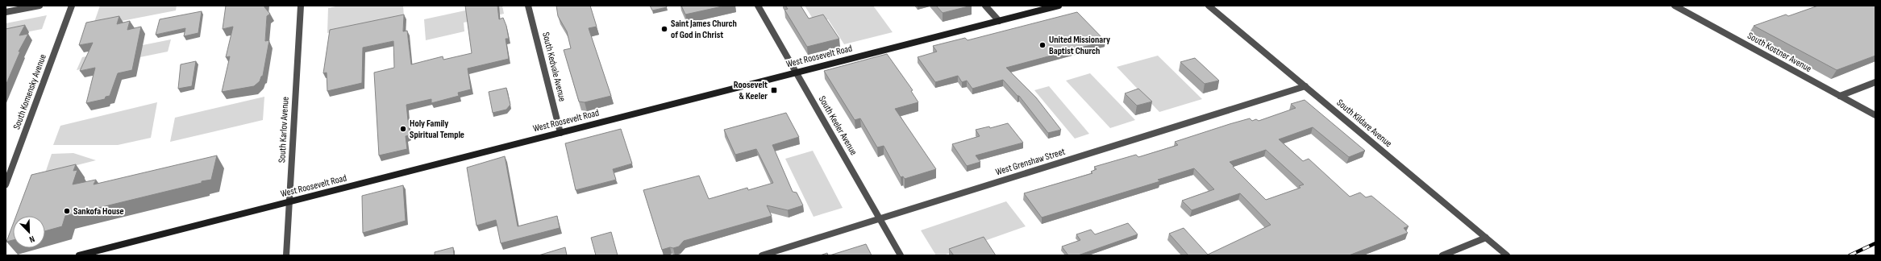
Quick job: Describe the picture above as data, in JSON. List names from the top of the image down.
{
  "streets": {
    "main road": ["West Roosevelt Road"],
    "street": [
      "South Kostner Avenue",
      "South Kedvale Avenue",
      "South Komensky Avenue",
      "South Kildare Avenue",
      "South Keeler Avenue",
      "South Karlov Avenue",
      "West Grenshaw Street"
    ]
  },
  "crossings": [
    ["West Roosevelt Road", "South Kedvale Avenue"],
    ["West Roosevelt Road", "South Keeler Avenue"],
    ["West Roosevelt Road", "South Karlov Avenue"],
    ["South Kildare Avenue", "West Grenshaw Street"],
    ["South Keeler Avenue", "West Grenshaw Street"]
  ],
  "places": {
    "other": [
      "Saint James Church of God in Christ",
      "United Missionary Baptist Church",
      "Holy Family Spiritual Temple",
      "Sankofa House"
    ],
    "transit": ["Roosevelt & Keeler"]
  },
  "north": "bottom right"
}
